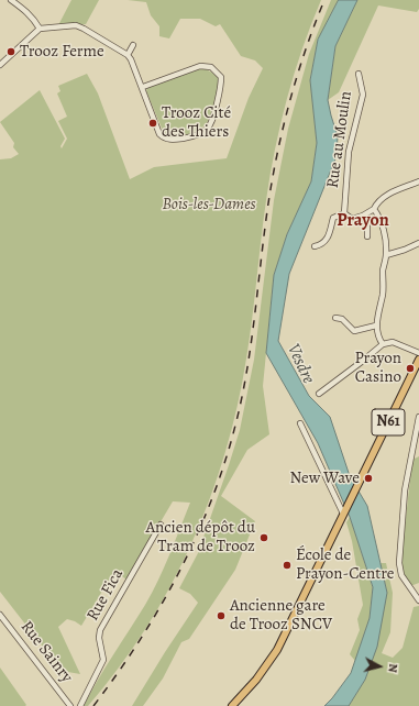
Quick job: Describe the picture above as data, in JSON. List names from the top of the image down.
{
  "streets": {
    "main road": ["N61"],
    "street": ["Rue au Moulin", "Rue Fica", "Rue Sainry"]
  },
  "districts": ["Prayon"],
  "water": ["Vesdre"],
  "parks": ["Bois-les-Dames"],
  "places": [
    "Trooz Ferme",
    "Trooz Cité des Thiers",
    "Prayon Casino",
    "New Wave",
    "Ancien dépôt du Tram de Trooz",
    "École de Prayon-Centre",
    "Ancienne gare de Trooz SNCV"
  ],
  "north": "right"
}
